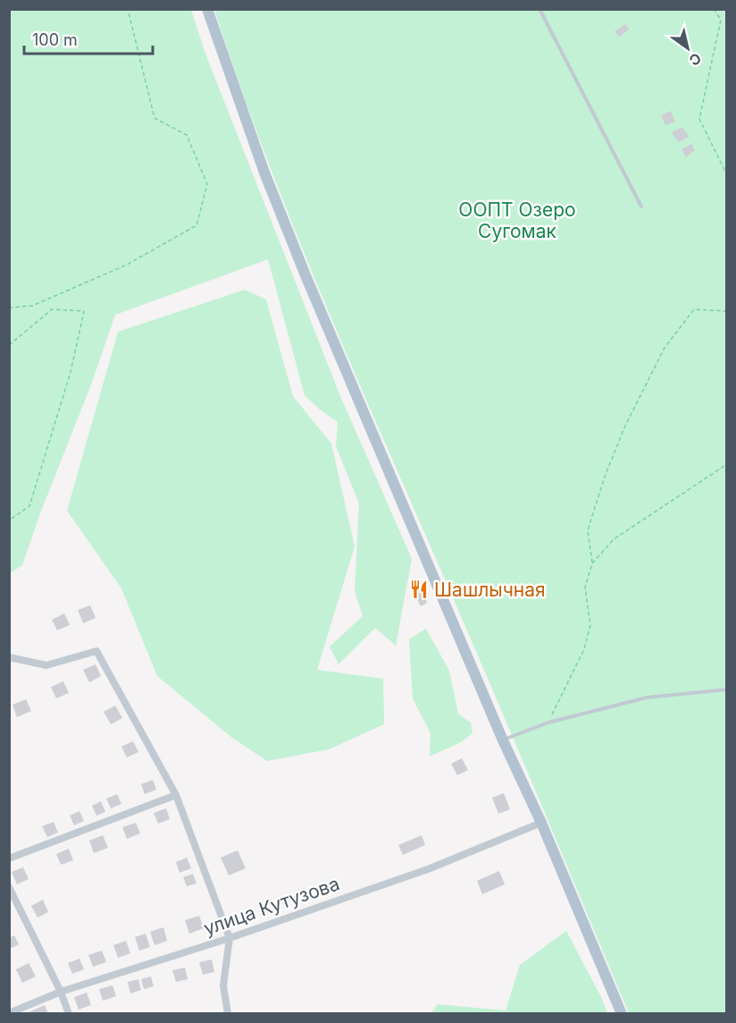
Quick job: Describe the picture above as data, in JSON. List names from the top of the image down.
{
  "streets": {
    "street": ["улица Кутузова"]
  },
  "parks": ["ООПТ Озеро Сугомак"],
  "places": {
    "restaurant": ["Шашлычная"]
  },
  "scale_bar": "100 m",
  "north": "bottom right"
}
